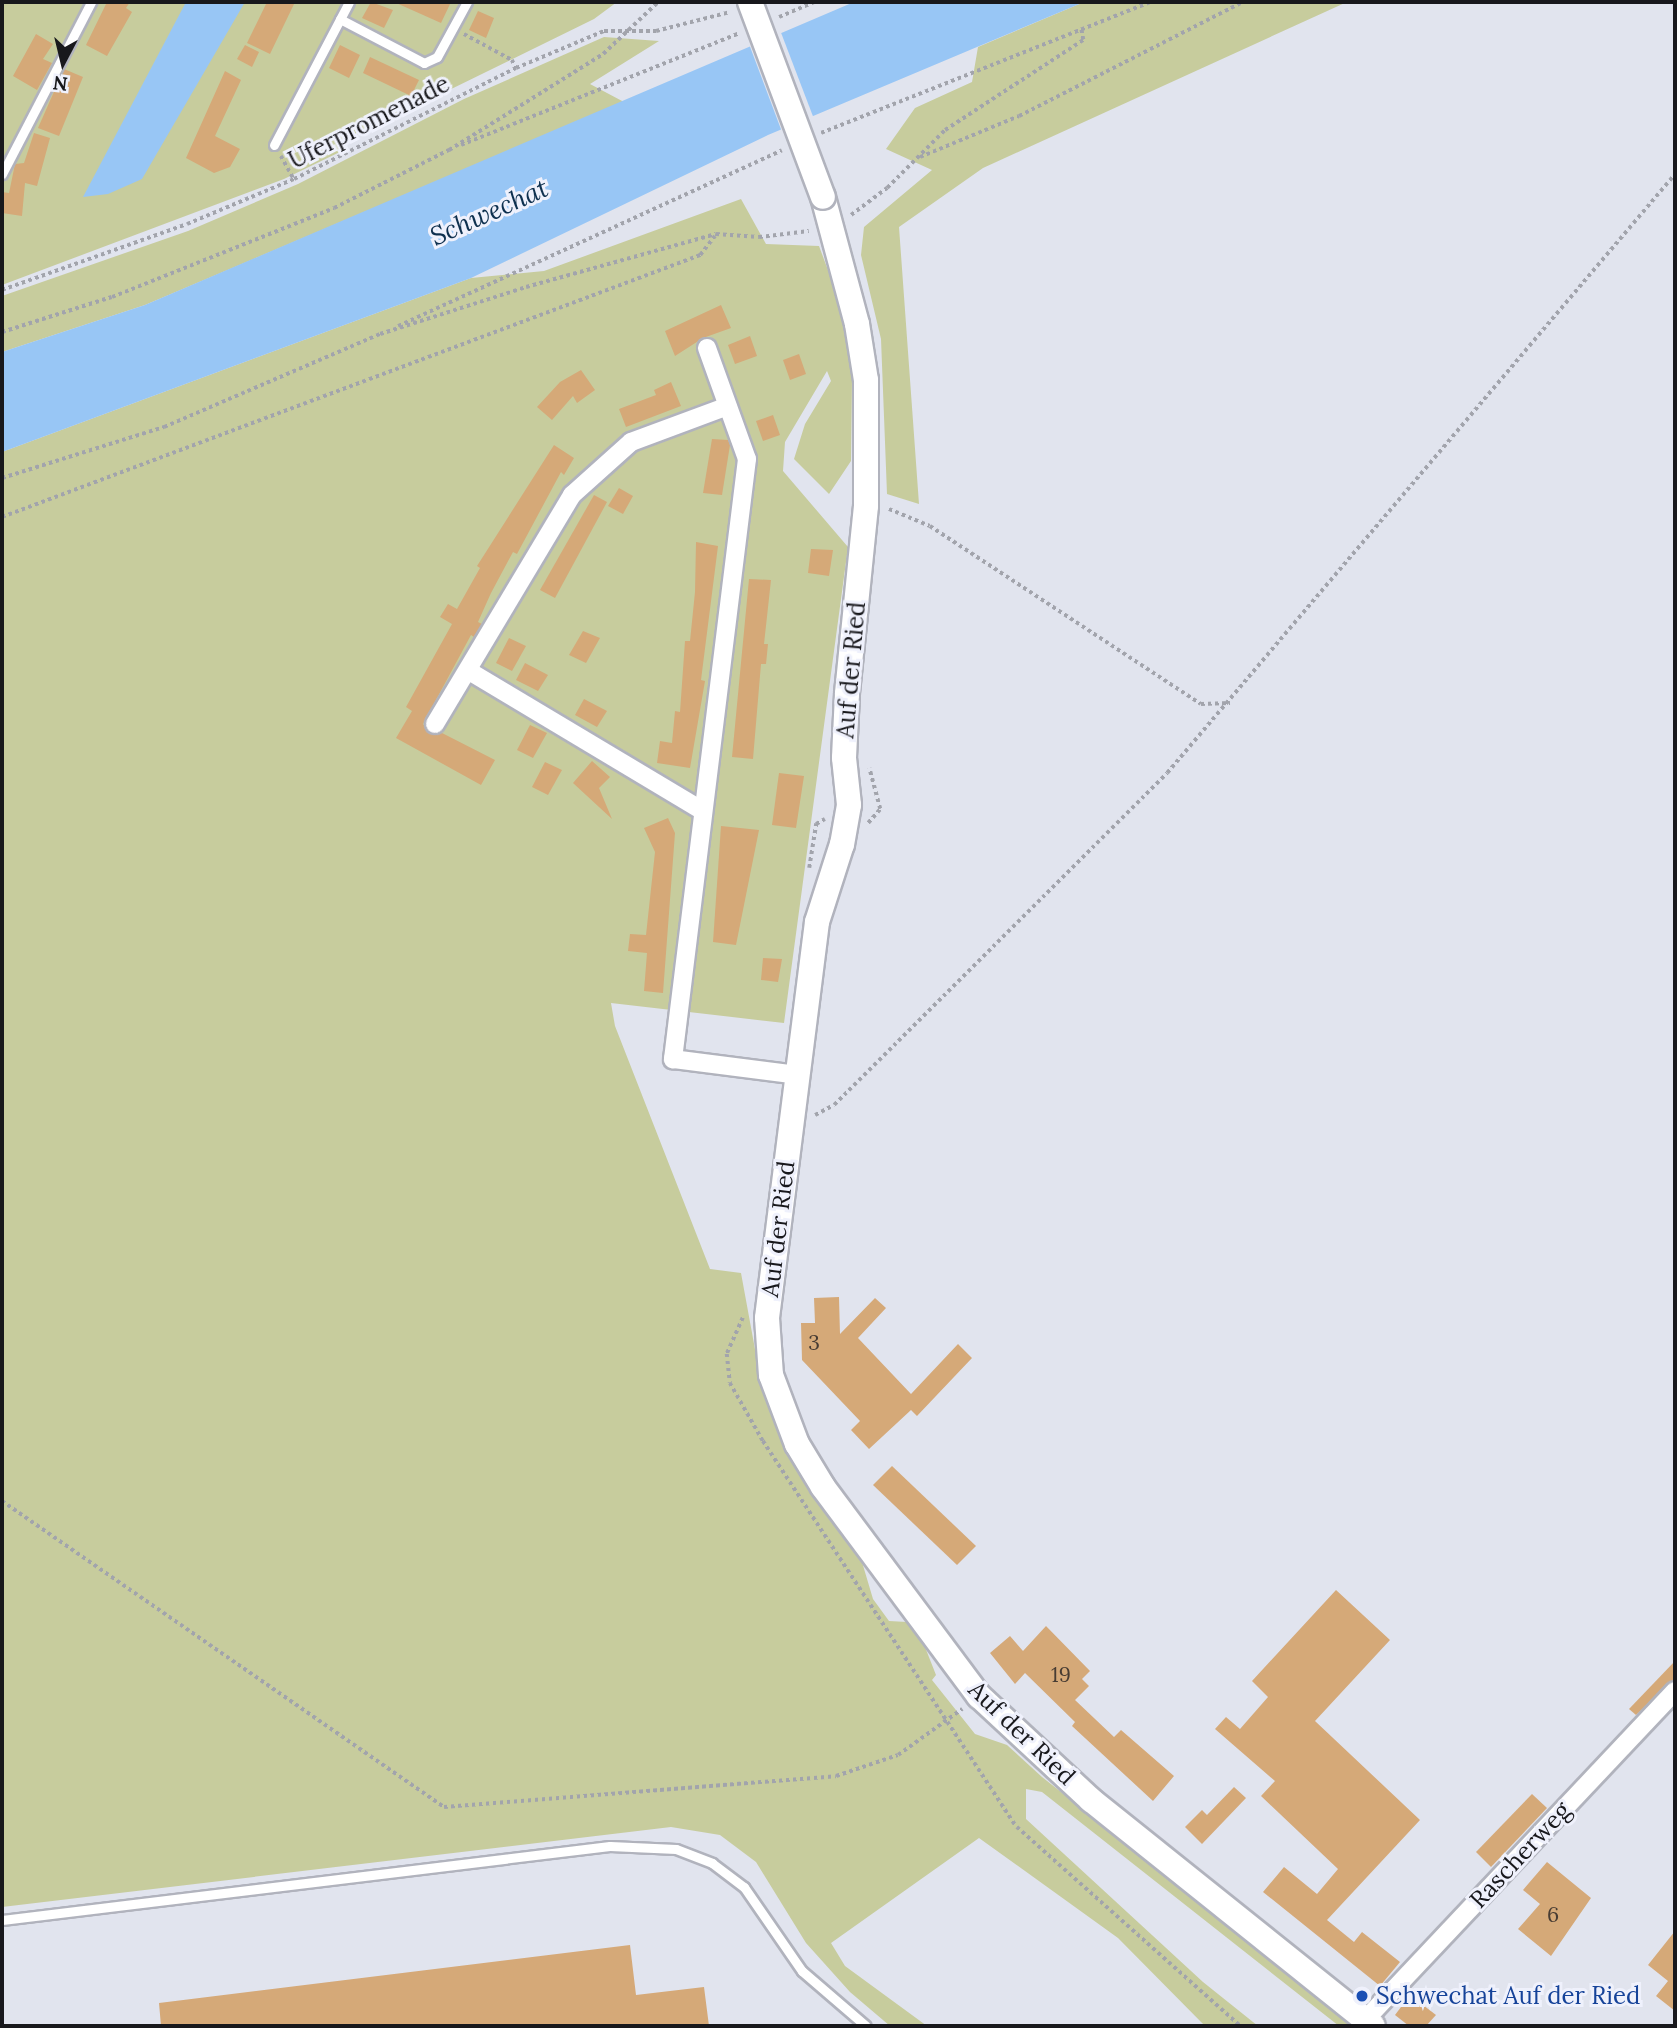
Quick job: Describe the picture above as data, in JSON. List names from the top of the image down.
{
  "streets": {
    "main road": ["Auf der Ried"],
    "street": ["Rascherweg"],
    "path": ["Uferpromenade"]
  },
  "crossings": [
    ["Uferpromenade", "Auf der Ried"],
    ["Auf der Ried", "Rascherweg"]
  ],
  "water": ["Schwechat"],
  "places": ["Schwechat Auf der Ried"],
  "house_numbers": ["3", "19", "6"],
  "north": "bottom"
}
